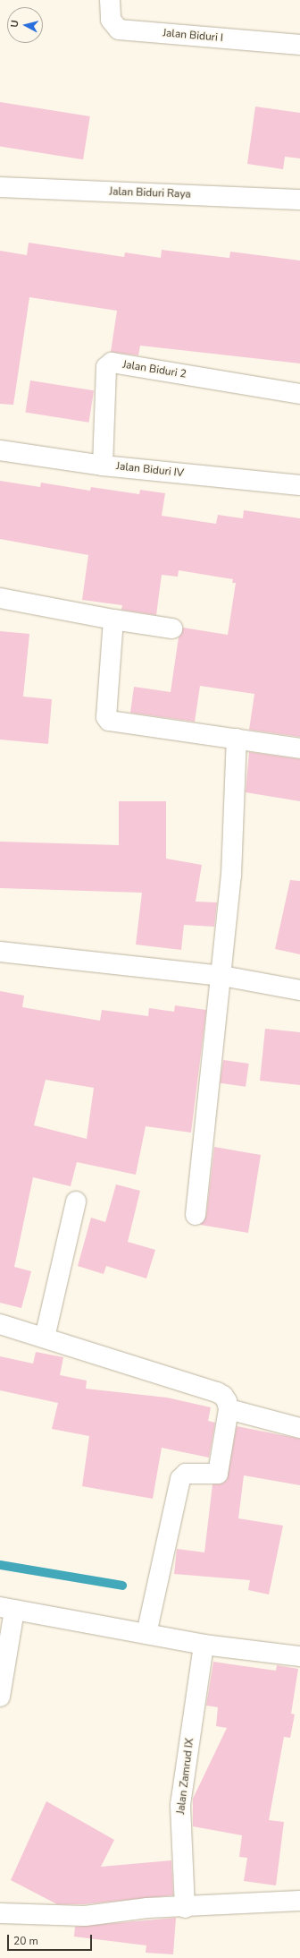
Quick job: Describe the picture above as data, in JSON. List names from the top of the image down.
{
  "streets": {
    "street": [
      "Jalan Biduri I",
      "Jalan Biduri Raya",
      "Jalan Biduri 2",
      "Jalan Biduri IV",
      "Jalan Zamrud IX"
    ]
  },
  "crossings": [
    ["Jalan Biduri 2", "Jalan Biduri IV"]
  ],
  "scale_bar": "20 m",
  "north": "left"
}
